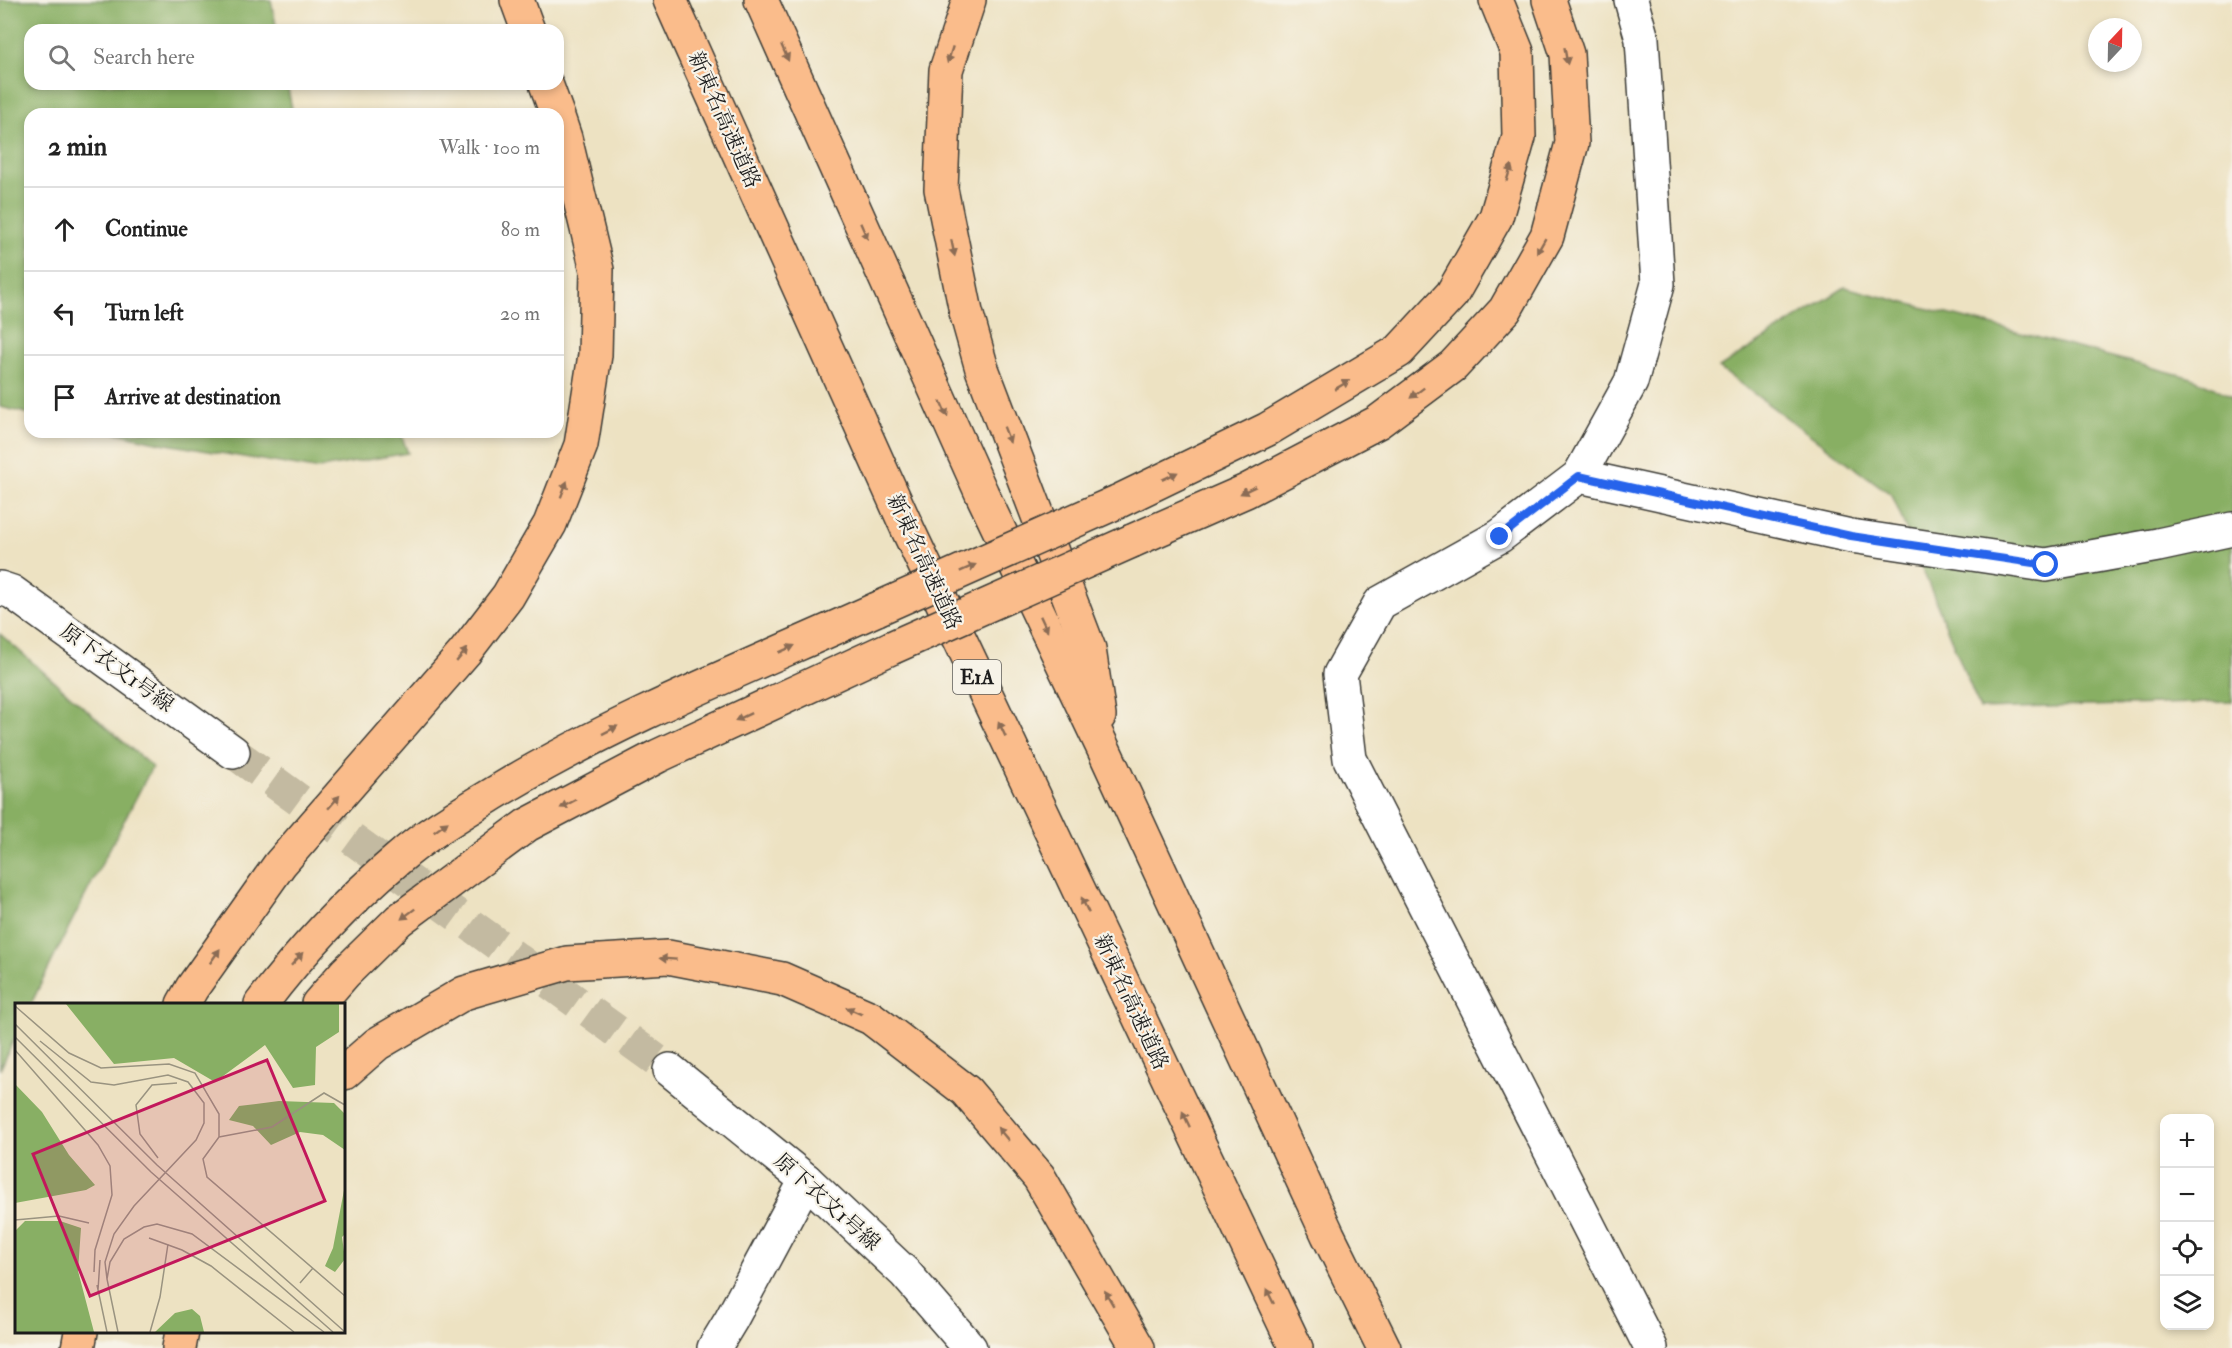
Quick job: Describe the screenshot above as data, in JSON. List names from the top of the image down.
{
  "streets": {
    "highway": ["新東名高速道路", "E1A"],
    "street": ["原下衣文1号線"]
  },
  "north": "top",
  "page": {
    "search": "Search here",
    "heading": ["2 min", "Walk · 100 m"],
    "list": [
      ["Continue", "80 m"],
      ["Turn left", "20 m"],
      "Arrive at destination"
    ],
    "map_buttons": ["+", "−"]
  }
}
